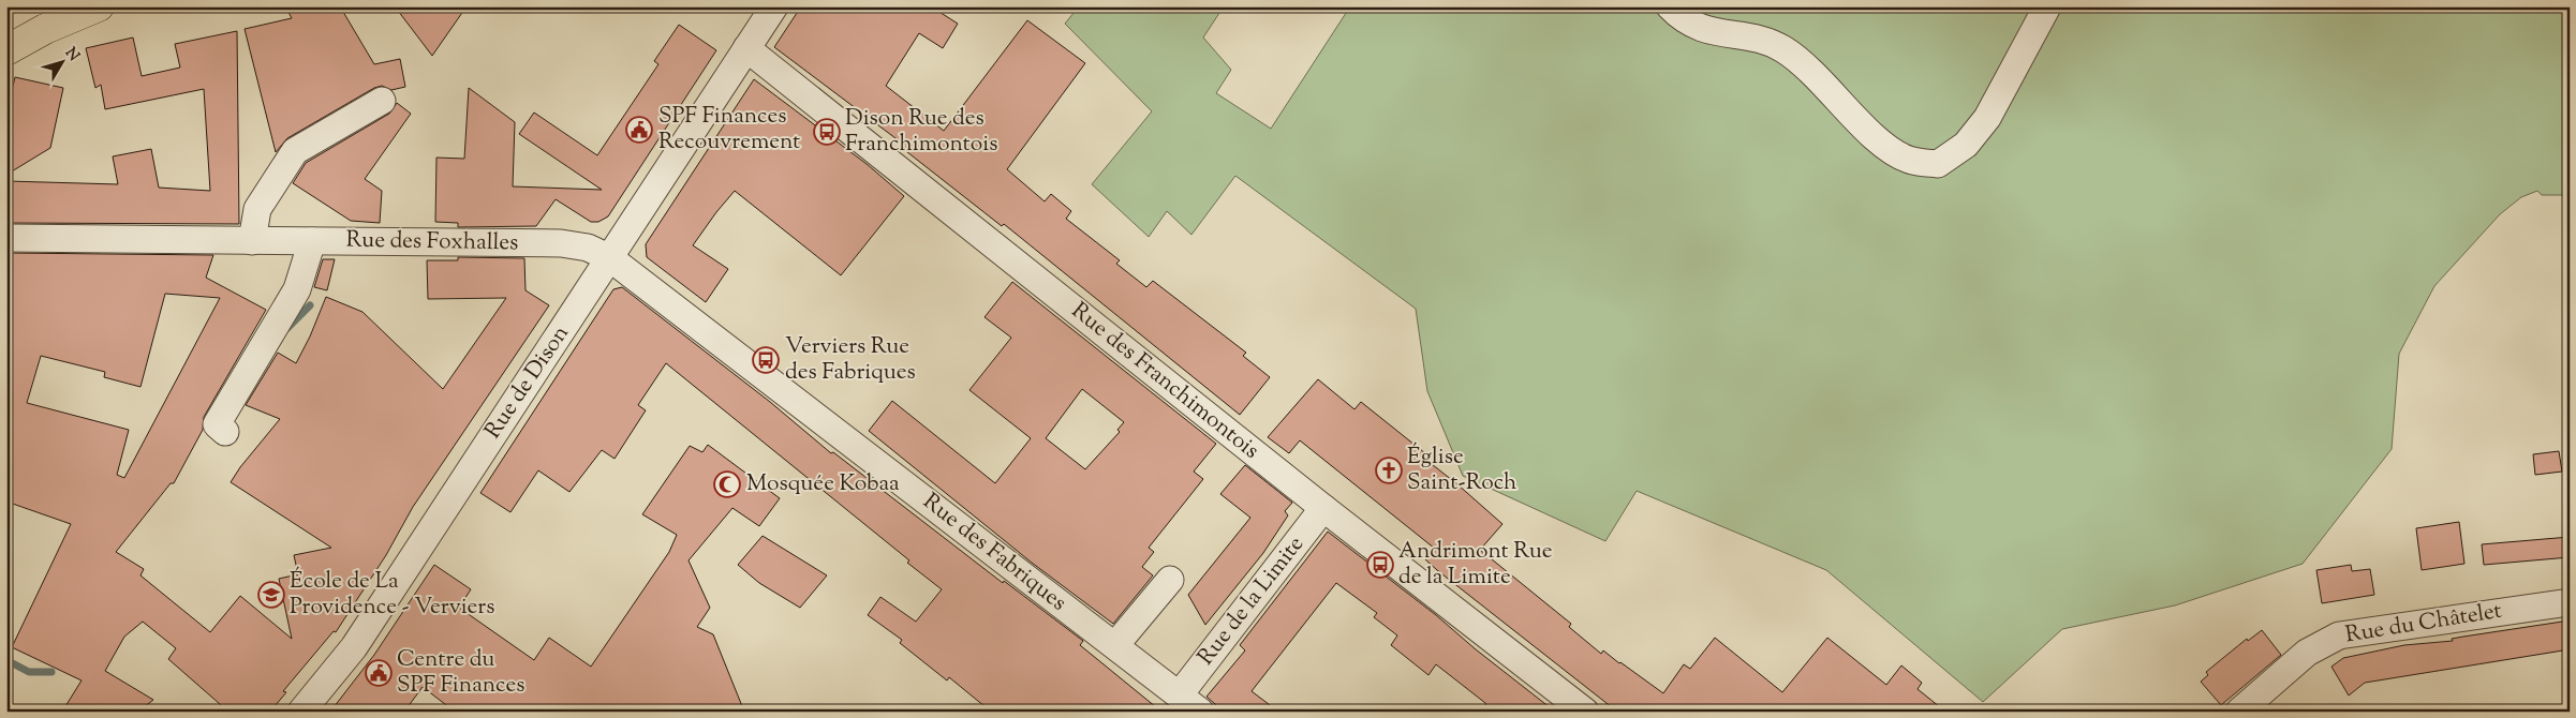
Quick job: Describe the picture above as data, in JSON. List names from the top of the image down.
{
  "streets": {
    "street": [
      "Rue des Foxhalles",
      "Rue des Franchimontois",
      "Rue de Dison",
      "Rue des Fabriques",
      "Rue de la Limite",
      "Rue du Châtelet"
    ]
  },
  "crossings": [
    ["Rue des Foxhalles", "Rue de Dison"],
    ["Rue des Foxhalles", "Rue des Fabriques"],
    ["Rue des Franchimontois", "Rue de Dison"],
    ["Rue des Franchimontois", "Rue de la Limite"],
    ["Rue de Dison", "Rue des Fabriques"],
    ["Rue des Fabriques", "Rue de la Limite"]
  ],
  "places": {
    "public building": ["SPF Finances Recouvrement", "Centre du SPF Finances"],
    "bus stop": ["Dison Rue des Franchimontois", "Verviers Rue des Fabriques", "Andrimont Rue de la Limite"],
    "church": ["Église Saint-Roch"],
    "mosque": ["Mosquée Kobaa"],
    "school or university": ["École de La Providence - Verviers"]
  },
  "north": "top right"
}
